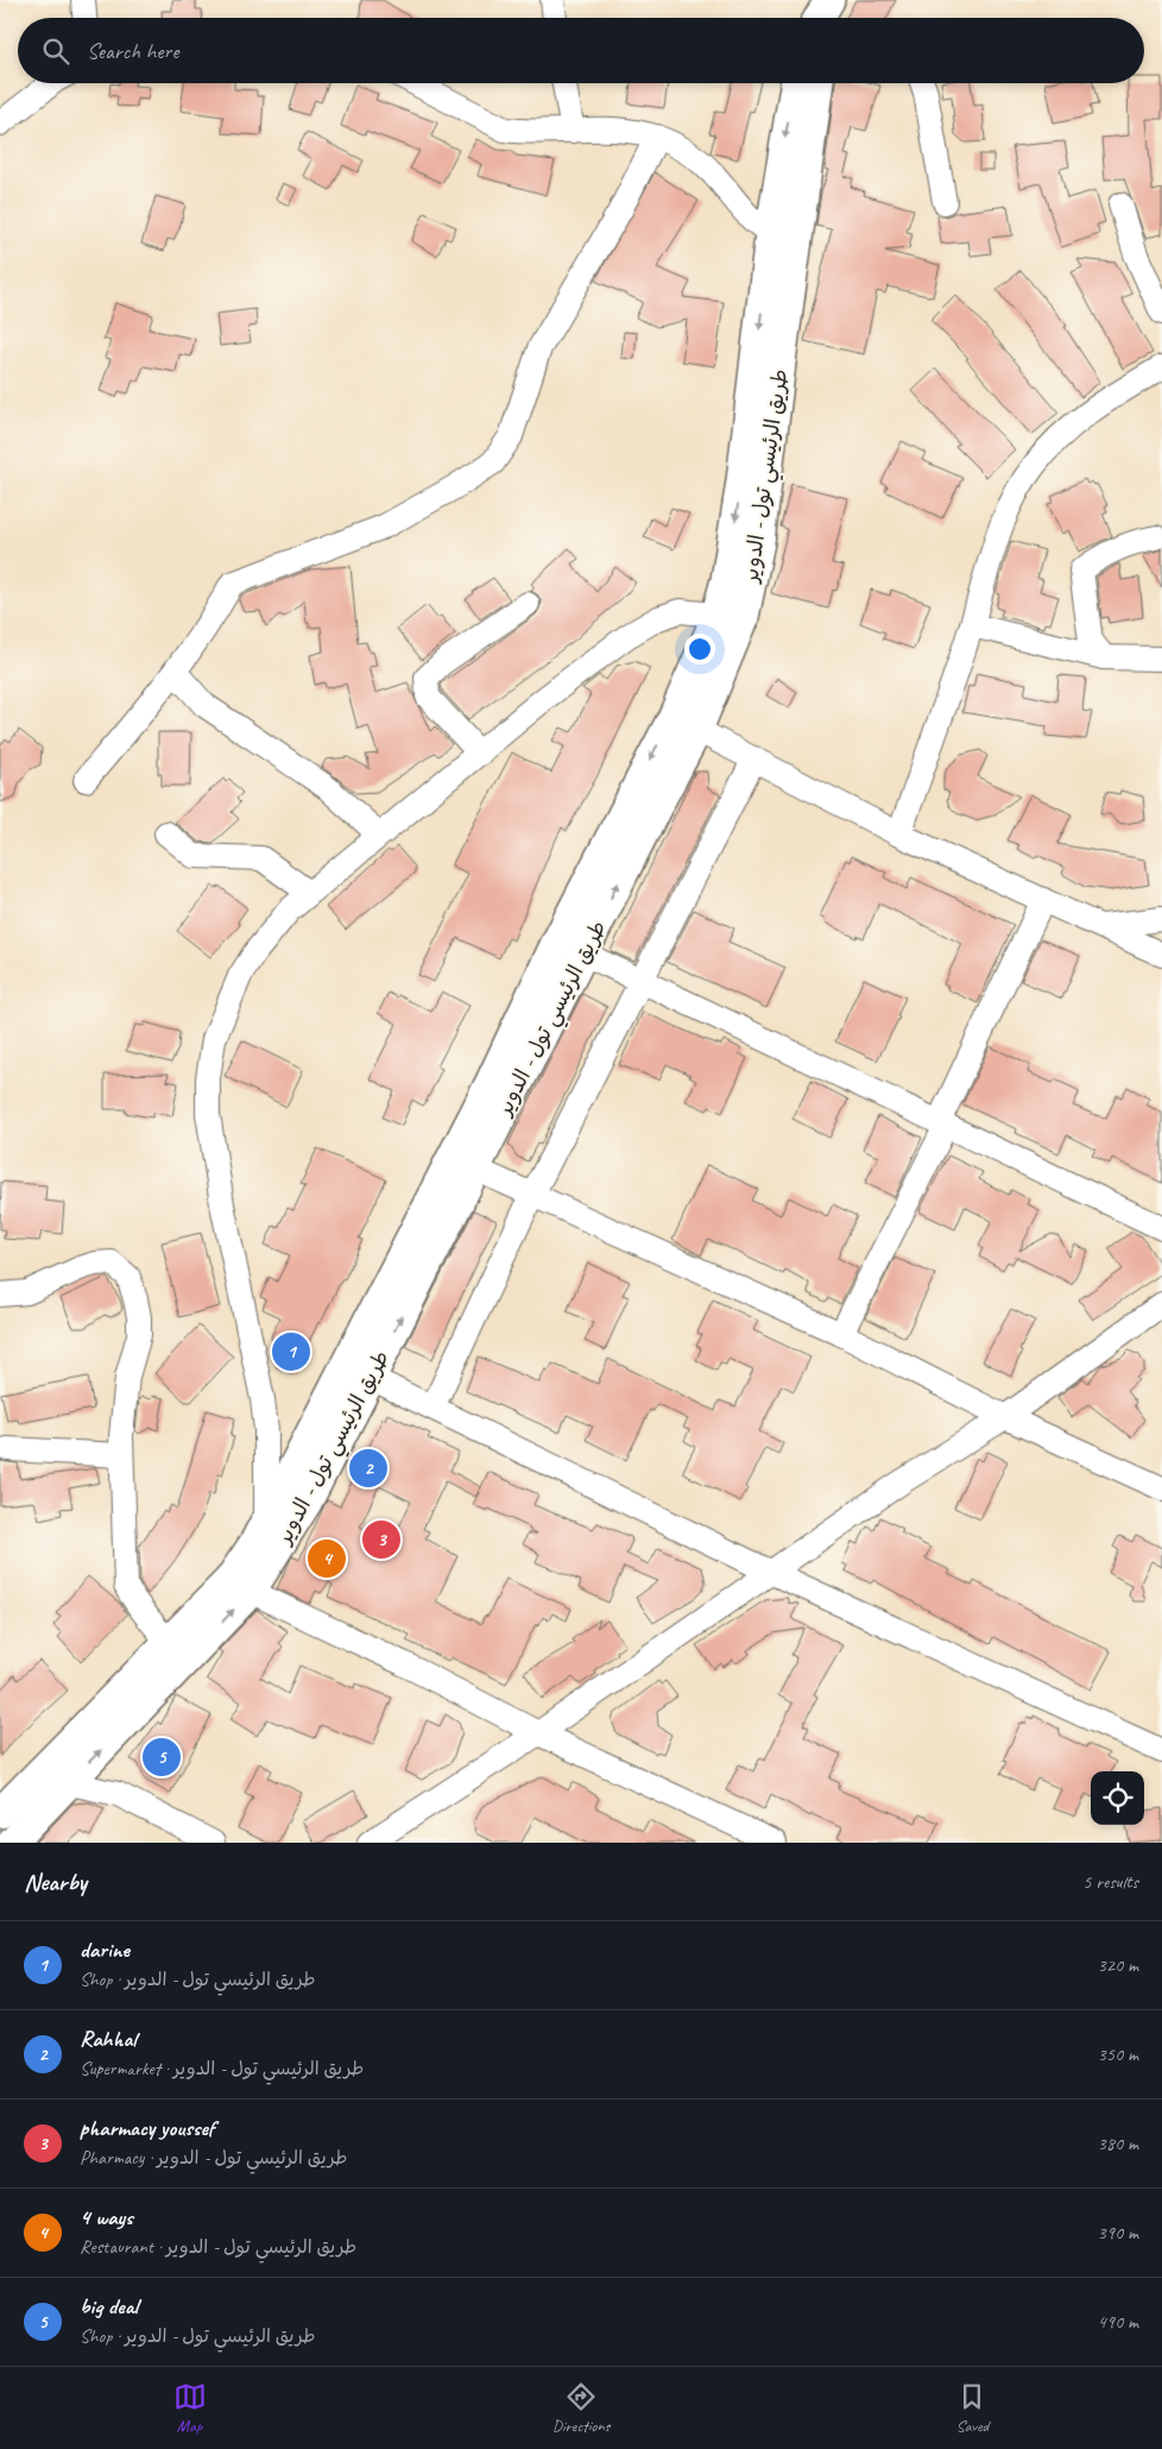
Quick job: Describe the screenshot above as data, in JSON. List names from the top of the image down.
{
  "streets": {
    "main road": ["طريق الرئيسي تول - الدوير"]
  },
  "page": {
    "search": "Search here",
    "pins": [
      "1",
      "2",
      "3",
      "4",
      "5"
    ],
    "heading": ["Nearby", "5 results"],
    "list": [
      {
        "mark": "1",
        "name": "darine",
        "note": "Shop · طريق الرئيسي تول - الدوير",
        "value": "320 m"
      },
      {
        "mark": "2",
        "name": "Rahhal",
        "note": "Supermarket · طريق الرئيسي تول - الدوير",
        "value": "350 m"
      },
      {
        "mark": "3",
        "name": "pharmacy youssef",
        "note": "Pharmacy · طريق الرئيسي تول - الدوير",
        "value": "380 m"
      },
      {
        "mark": "4",
        "name": "4 ways",
        "note": "Restaurant · طريق الرئيسي تول - الدوير",
        "value": "390 m"
      },
      {
        "mark": "5",
        "name": "big deal",
        "note": "Shop · طريق الرئيسي تول - الدوير",
        "value": "490 m"
      }
    ],
    "nav": ["Map", "Directions", "Saved"]
  }
}
